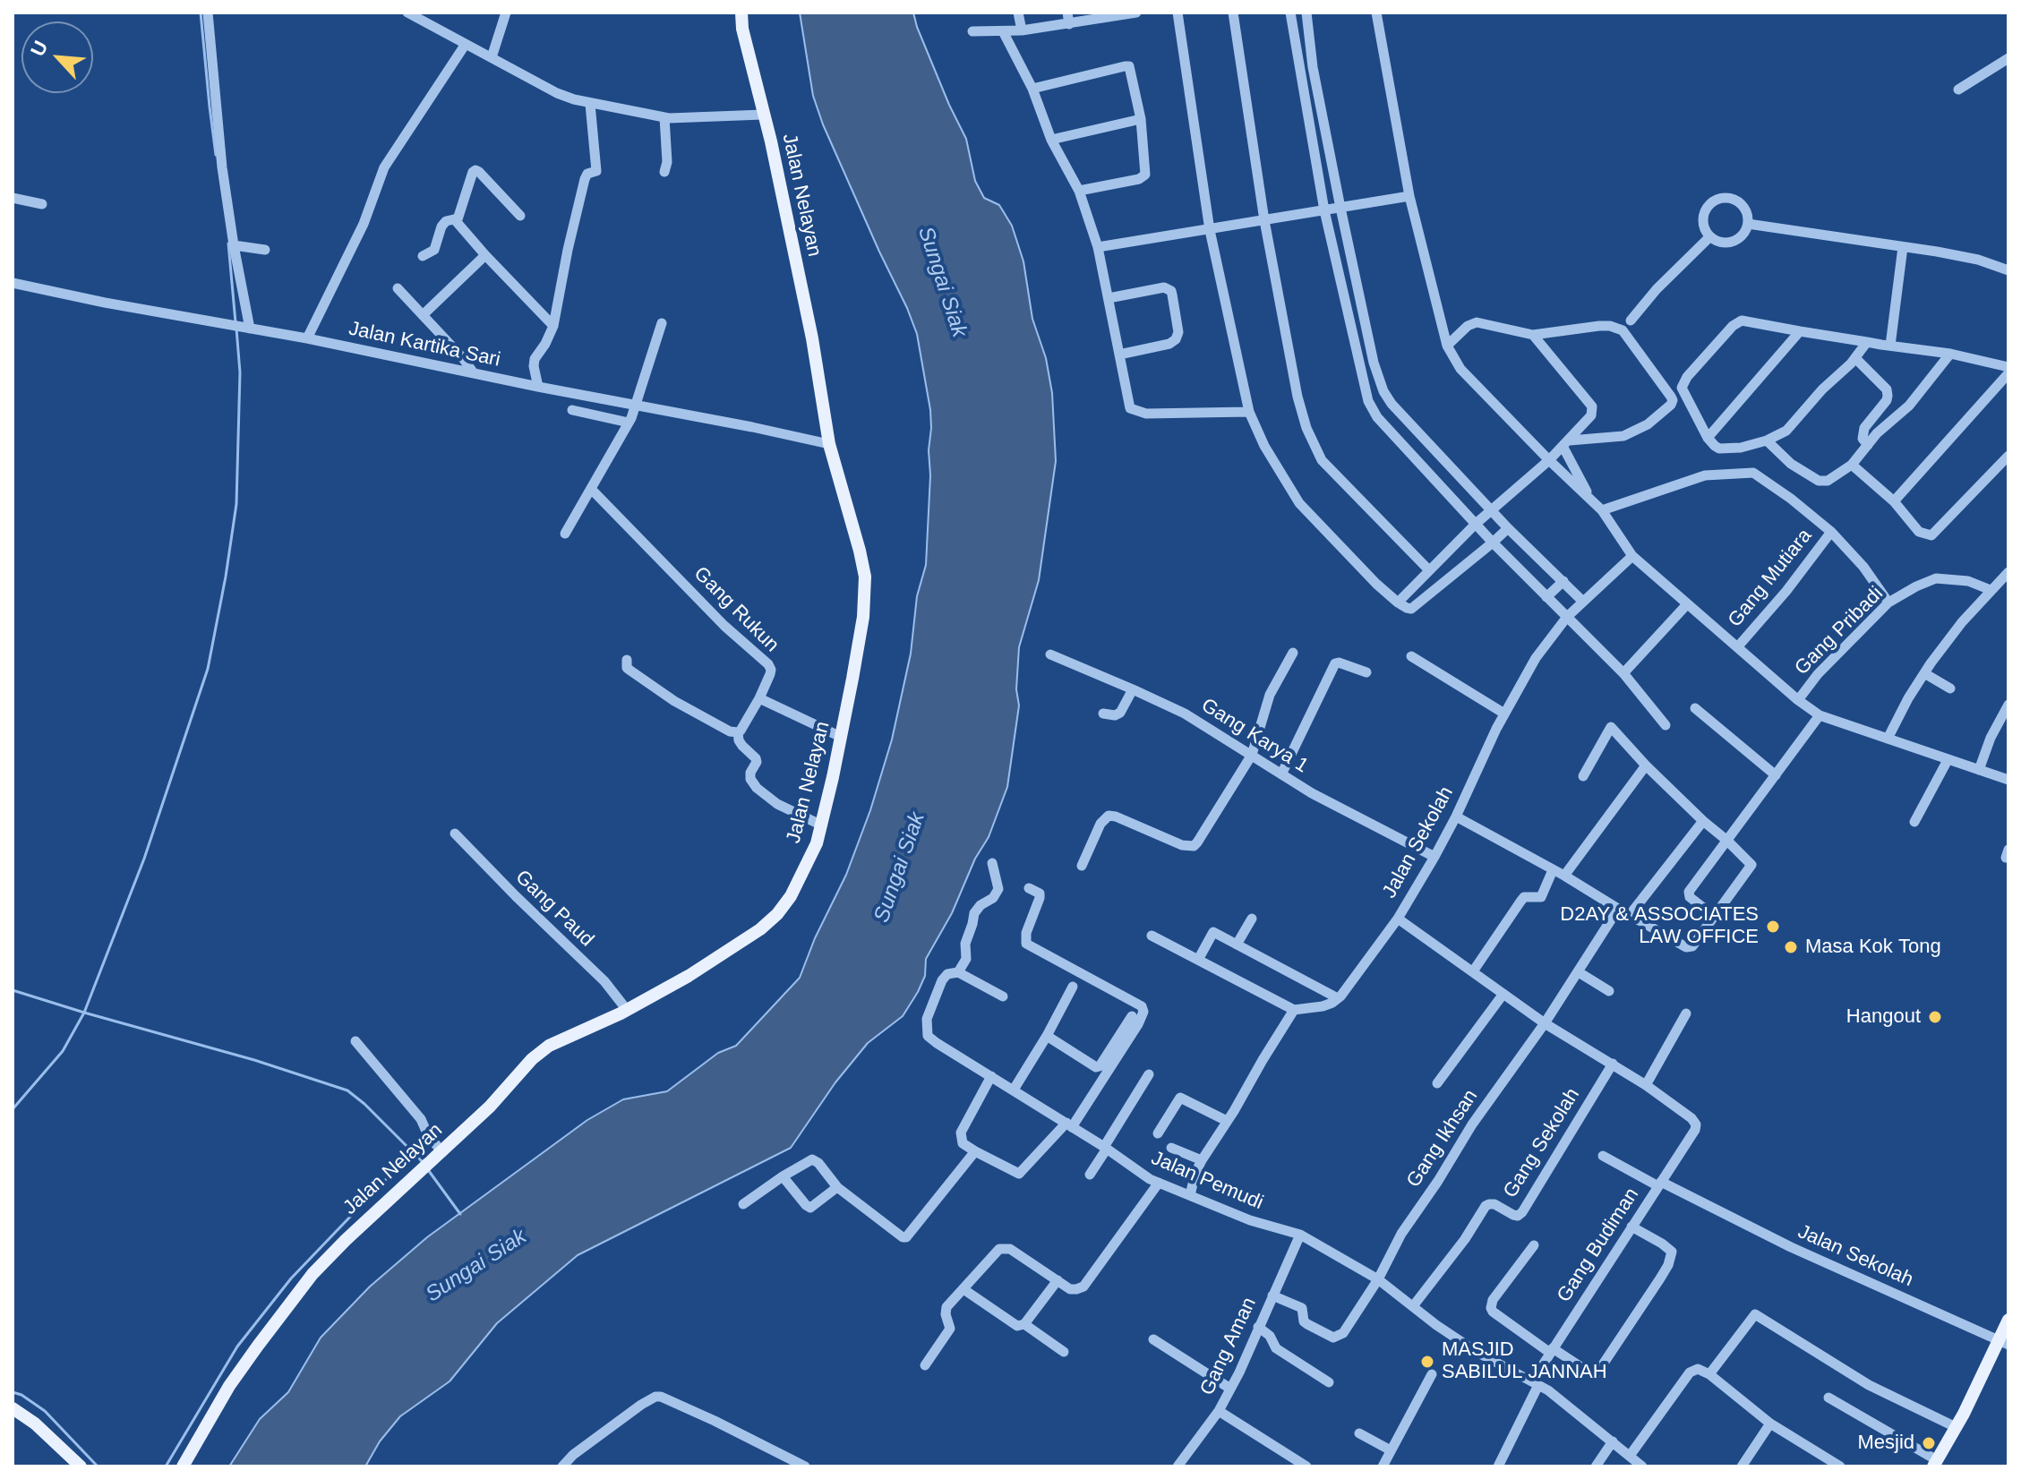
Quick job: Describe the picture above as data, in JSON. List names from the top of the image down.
{
  "streets": {
    "main road": ["Jalan Nelayan"],
    "street": [
      "Jalan Kartika Sari",
      "Gang Mutiara",
      "Gang Rukun",
      "Gang Pribadi",
      "Gang Karya 1",
      "Jalan Sekolah",
      "Gang Paud",
      "Gang Ikhsan",
      "Gang Sekolah",
      "Jalan Pemudi",
      "Gang Budiman",
      "Gang Aman"
    ]
  },
  "crossings": [
    ["Jalan Nelayan", "Jalan Kartika Sari"],
    ["Jalan Nelayan", "Gang Paud"],
    ["Gang Karya 1", "Jalan Sekolah"],
    ["Jalan Sekolah", "Gang Ikhsan"],
    ["Jalan Sekolah", "Gang Sekolah"],
    ["Jalan Sekolah", "Gang Budiman"],
    ["Gang Ikhsan", "Jalan Pemudi"],
    ["Gang Ikhsan", "Gang Aman"],
    ["Gang Sekolah", "Jalan Pemudi"],
    ["Jalan Pemudi", "Gang Budiman"],
    ["Jalan Pemudi", "Gang Aman"]
  ],
  "water": ["Sungai Siak"],
  "places": [
    "D2AY & ASSOCIATES LAW OFFICE",
    "Masa Kok Tong",
    "Hangout",
    "MASJID SABILUL JANNAH",
    "Mesjid"
  ],
  "north": "top left"
}
